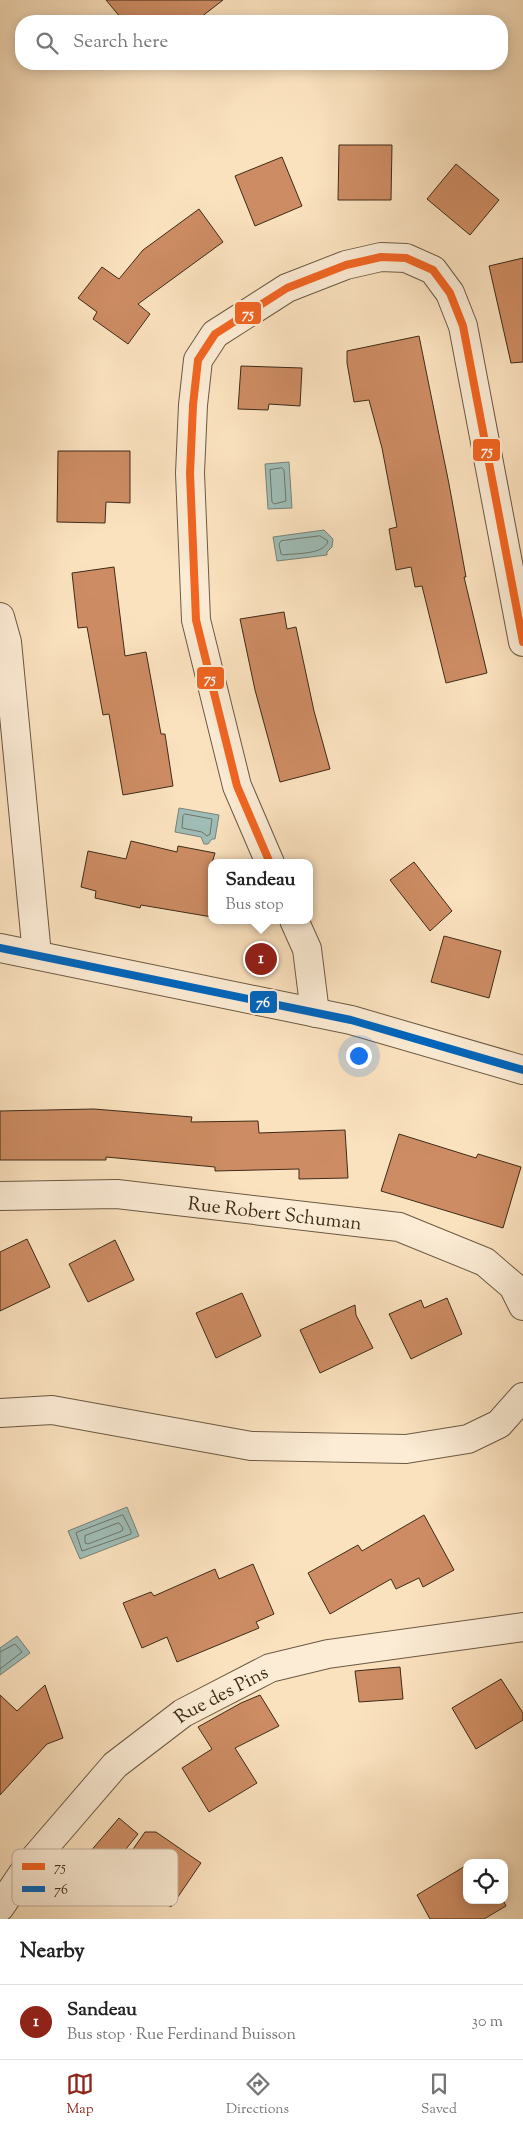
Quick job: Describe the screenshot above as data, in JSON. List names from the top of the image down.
{
  "streets": {
    "street": ["Rue Robert Schuman", "Rue des Pins"]
  },
  "lines": ["transit line 75", "transit line 76"],
  "legend": ["75", "76"],
  "page": {
    "search": "Search here",
    "popup": ["Sandeau", "Bus stop"],
    "pins": "1",
    "heading": "Nearby",
    "list": [
      {
        "mark": "1",
        "name": "Sandeau",
        "note": "Bus stop · Rue Ferdinand Buisson",
        "value": "30 m"
      }
    ],
    "nav": ["Map", "Directions", "Saved"]
  }
}
